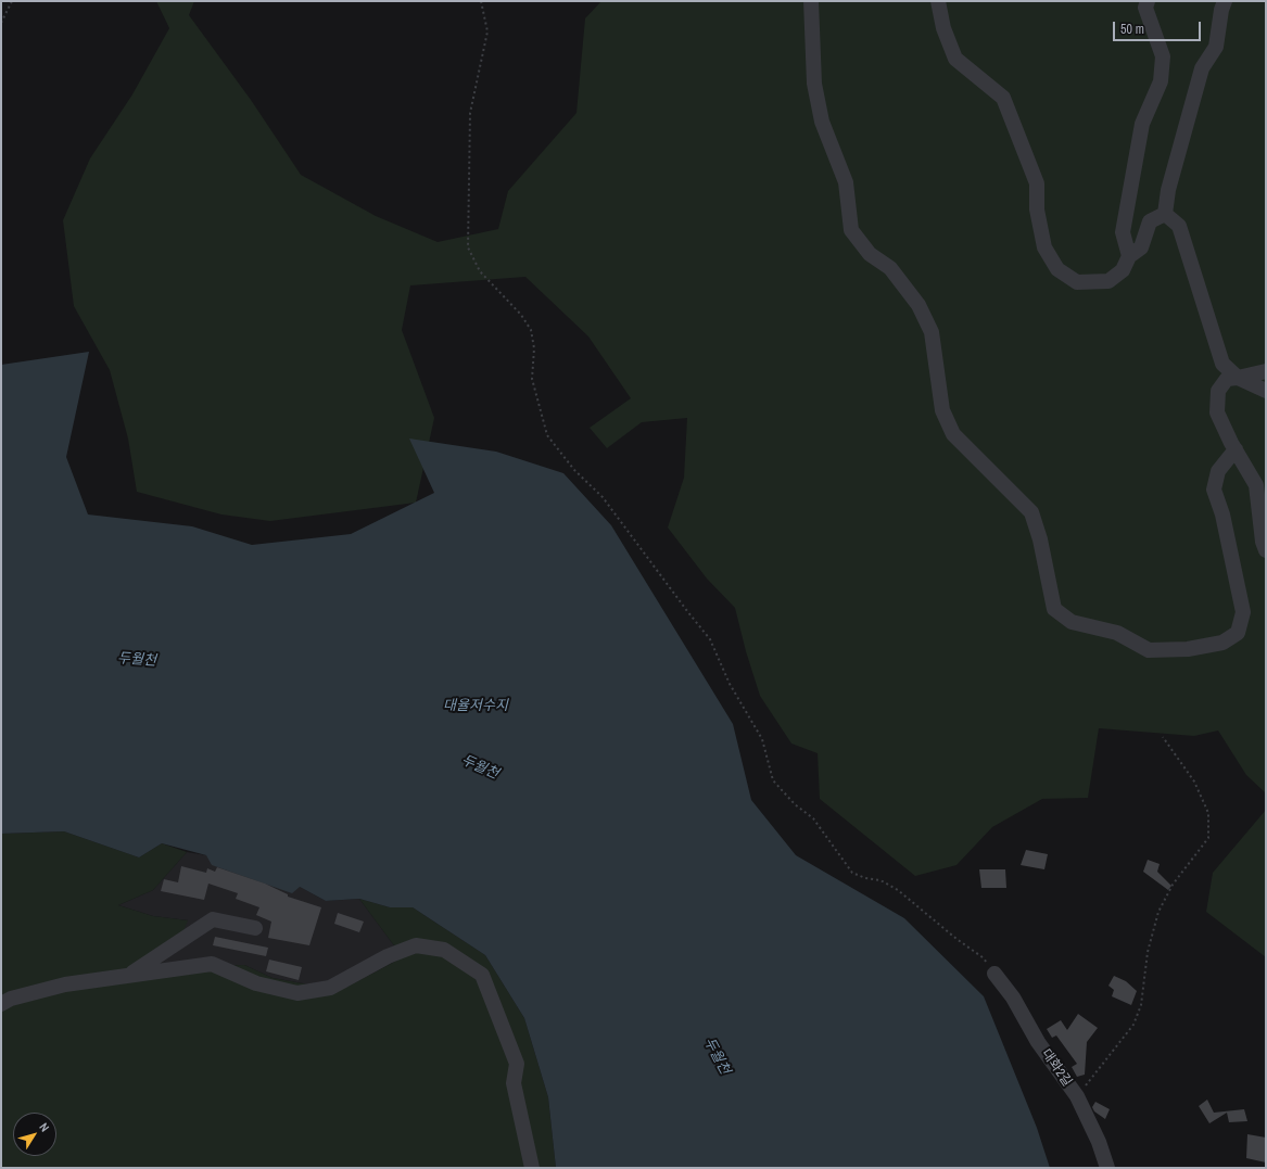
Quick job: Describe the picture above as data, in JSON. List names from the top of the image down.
{
  "streets": {
    "street": ["대화2길"]
  },
  "water": ["두월천", "대율저수지"],
  "scale_bar": "50 m",
  "north": "top right"
}
